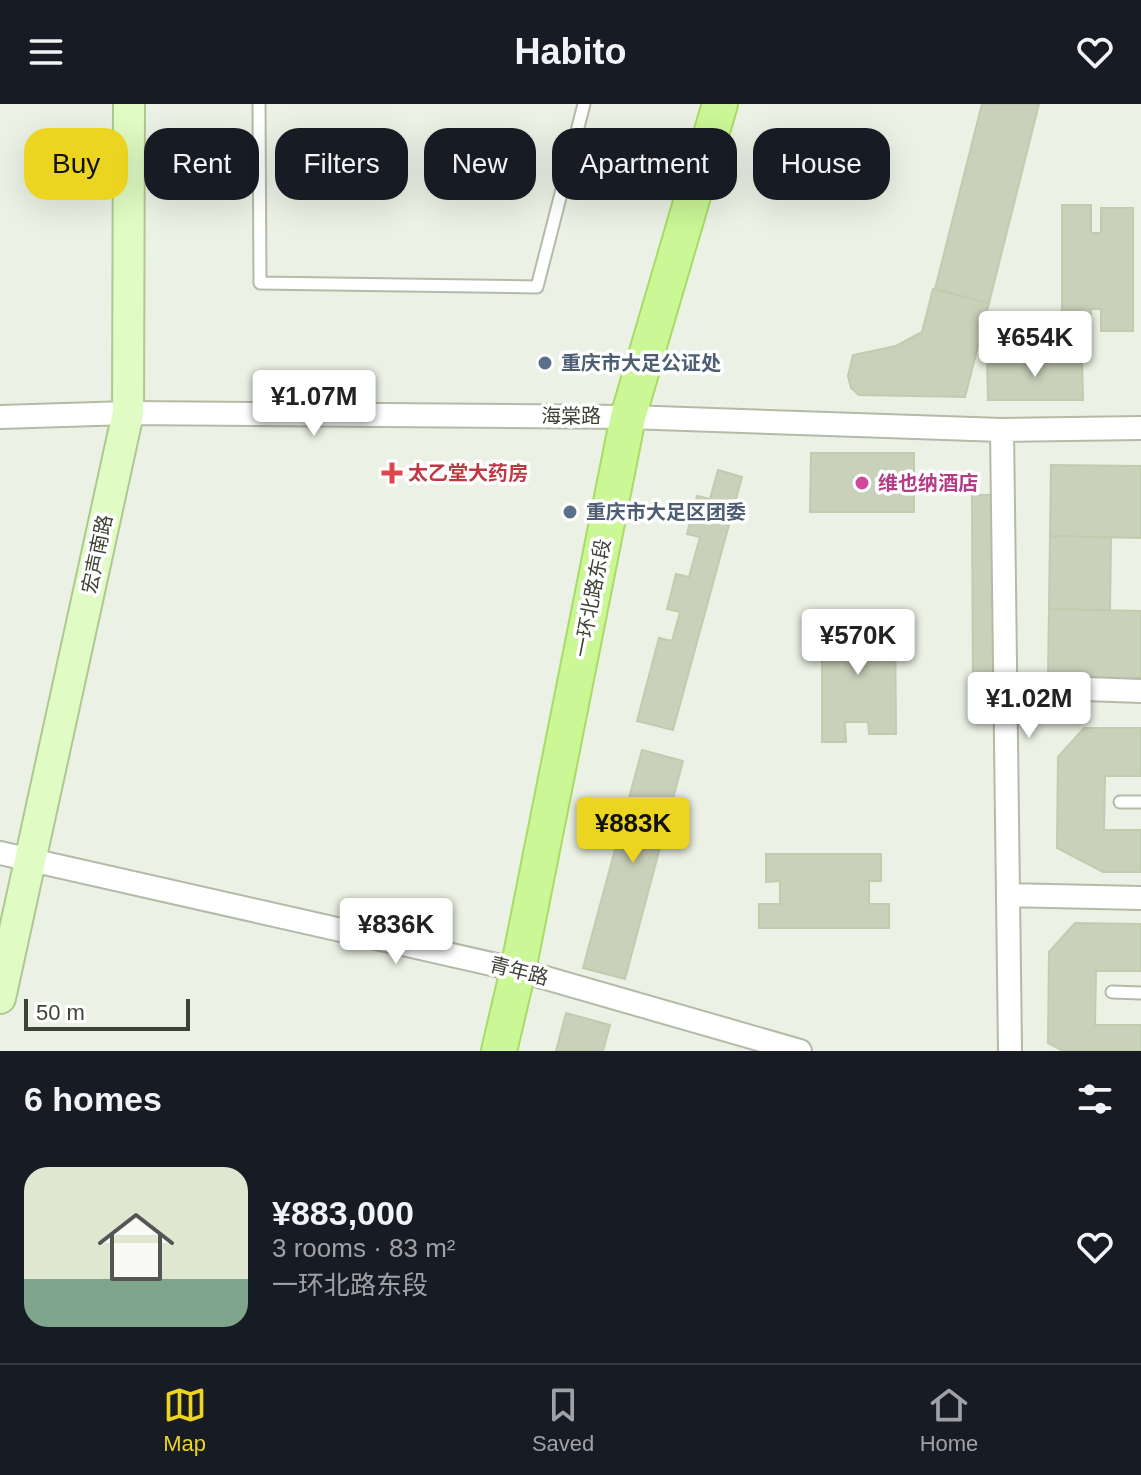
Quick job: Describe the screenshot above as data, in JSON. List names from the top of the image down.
{
  "streets": {
    "main road": ["一环北路东段"],
    "street": ["海棠路", "宏声南路", "青年路"]
  },
  "crossings": [
    ["海棠路", "宏声南路"],
    ["海棠路", "一环北路东段"],
    ["一环北路东段", "青年路"]
  ],
  "places": {
    "other": ["重庆市大足公证处", "维也纳酒店", "重庆市大足区团委"],
    "health": ["太乙堂大药房"]
  },
  "scale_bar": "50 m",
  "page": {
    "header": "Habito",
    "chip": [
      "Buy",
      "Rent",
      "Filters",
      "New",
      "Apartment",
      "House"
    ],
    "price": [
      "¥654K",
      "¥1.07M",
      "¥570K",
      "¥1.02M",
      "¥883K",
      "¥836K"
    ],
    "scale": "50 m",
    "heading": "6 homes",
    "list": [
      {
        "name": "¥883,000",
        "note": "3 rooms · 83 m² · 一环北路东段"
      }
    ],
    "tabs": ["Map", "Saved", "Home"]
  }
}
